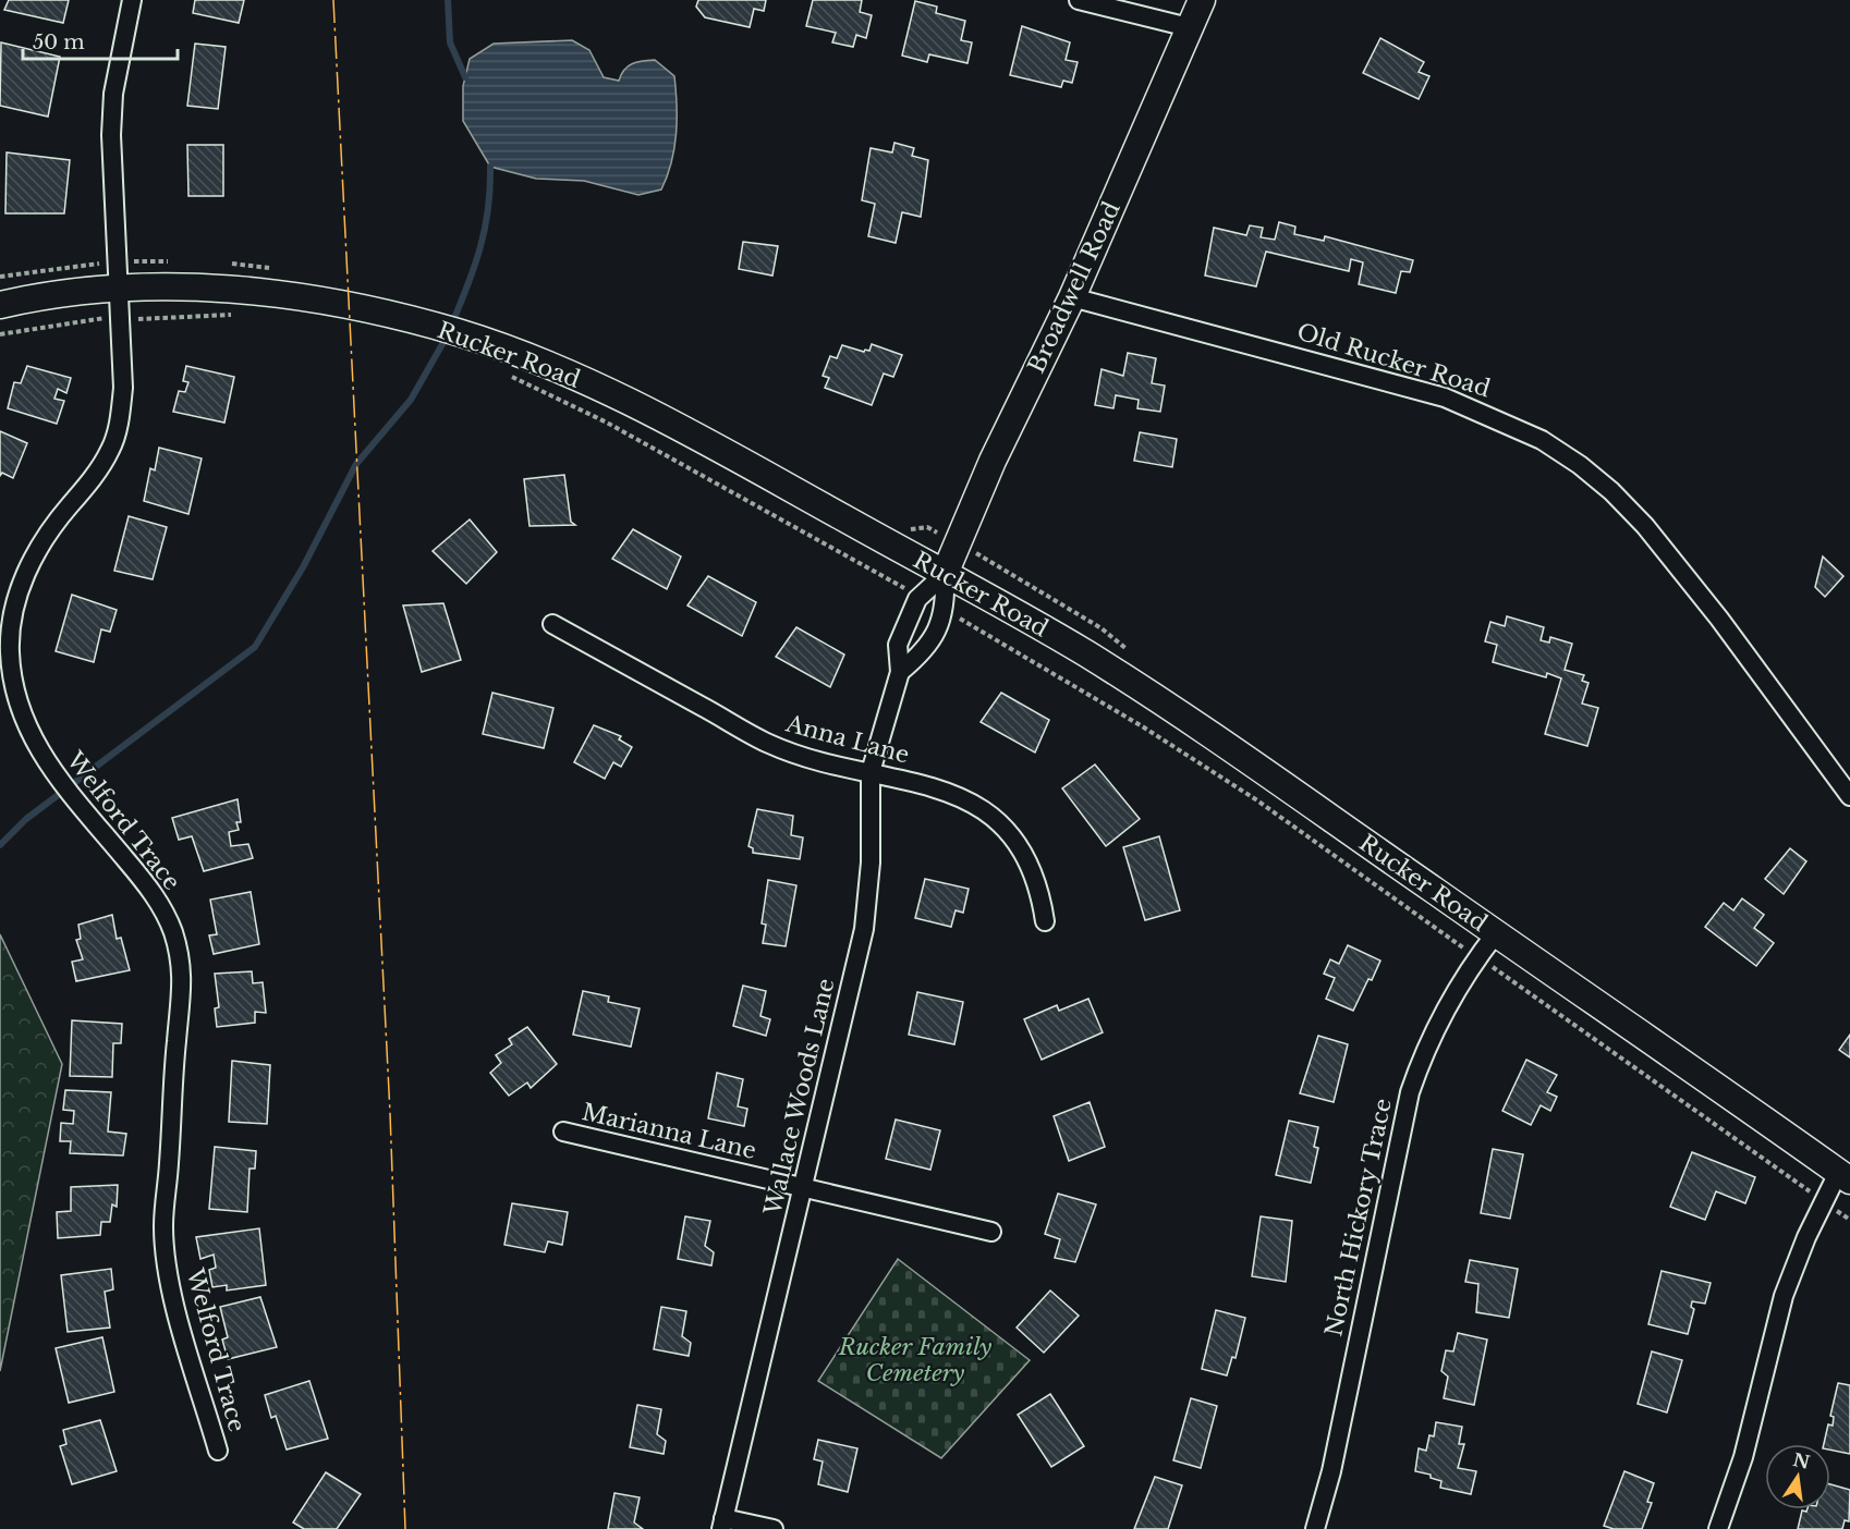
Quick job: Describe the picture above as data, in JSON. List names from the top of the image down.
{
  "streets": {
    "main road": ["Broadwell Road", "Rucker Road"],
    "street": [
      "Old Rucker Road",
      "Anna Lane",
      "Welford Trace",
      "Wallace Woods Lane",
      "Marianna Lane",
      "North Hickory Trace"
    ]
  },
  "crossings": [
    ["Broadwell Road", "Rucker Road"],
    ["Broadwell Road", "Old Rucker Road"],
    ["Broadwell Road", "Wallace Woods Lane"],
    ["Rucker Road", "Welford Trace"],
    ["Rucker Road", "Wallace Woods Lane"],
    ["Rucker Road", "North Hickory Trace"],
    ["Anna Lane", "Wallace Woods Lane"],
    ["Wallace Woods Lane", "Marianna Lane"]
  ],
  "parks": ["Rucker Family Cemetery"],
  "scale_bar": "50 m",
  "north": "top"
}
